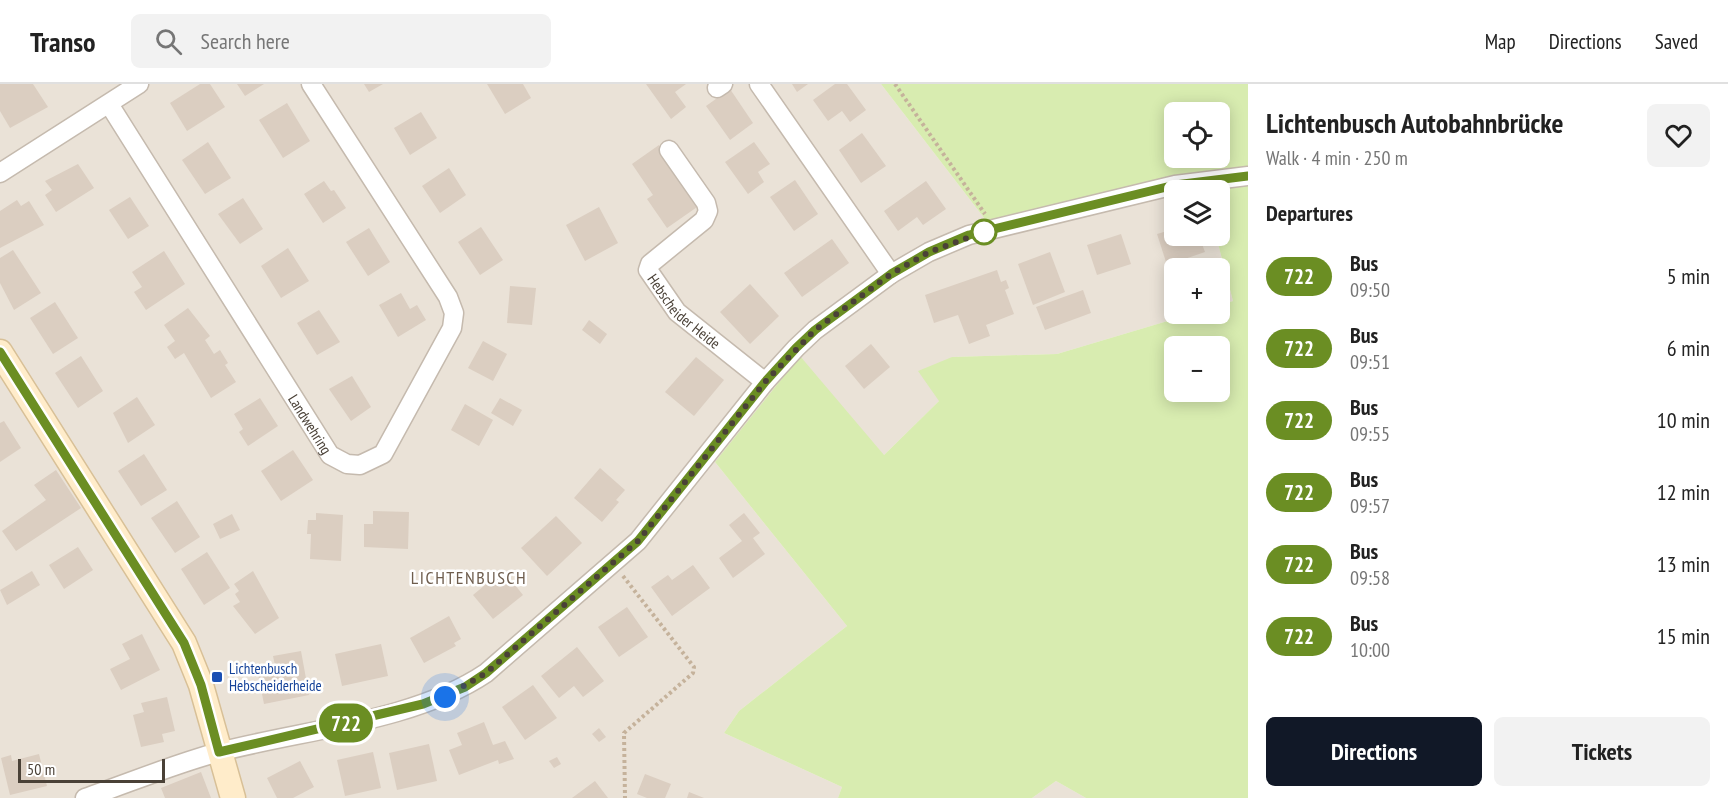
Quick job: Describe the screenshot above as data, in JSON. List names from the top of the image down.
{
  "streets": {
    "street": ["Hebscheider Heide", "Landwehring"]
  },
  "districts": ["LICHTENBUSCH"],
  "places": {
    "transit": ["Lichtenbusch Hebscheiderheide"]
  },
  "lines": ["bus line 722"],
  "scale_bar": "50 m",
  "page": {
    "header": "Transo",
    "search": "Search here",
    "nav": ["Map", "Directions", "Saved"],
    "on_map": "722",
    "heading": [
      ["Lichtenbusch Autobahnbrücke", "Walk · 4 min · 250 m"],
      "Departures"
    ],
    "map_buttons": ["+", "−"],
    "list": [
      {
        "mark": "722",
        "name": "Bus",
        "note": "09:50",
        "value": "5 min"
      },
      {
        "mark": "722",
        "name": "Bus",
        "note": "09:51",
        "value": "6 min"
      },
      {
        "mark": "722",
        "name": "Bus",
        "note": "09:55",
        "value": "10 min"
      },
      {
        "mark": "722",
        "name": "Bus",
        "note": "09:57",
        "value": "12 min"
      },
      {
        "mark": "722",
        "name": "Bus",
        "note": "09:58",
        "value": "13 min"
      },
      {
        "mark": "722",
        "name": "Bus",
        "note": "10:00",
        "value": "15 min"
      }
    ],
    "buttons": ["Directions", "Tickets"],
    "scale": "50 m"
  }
}
